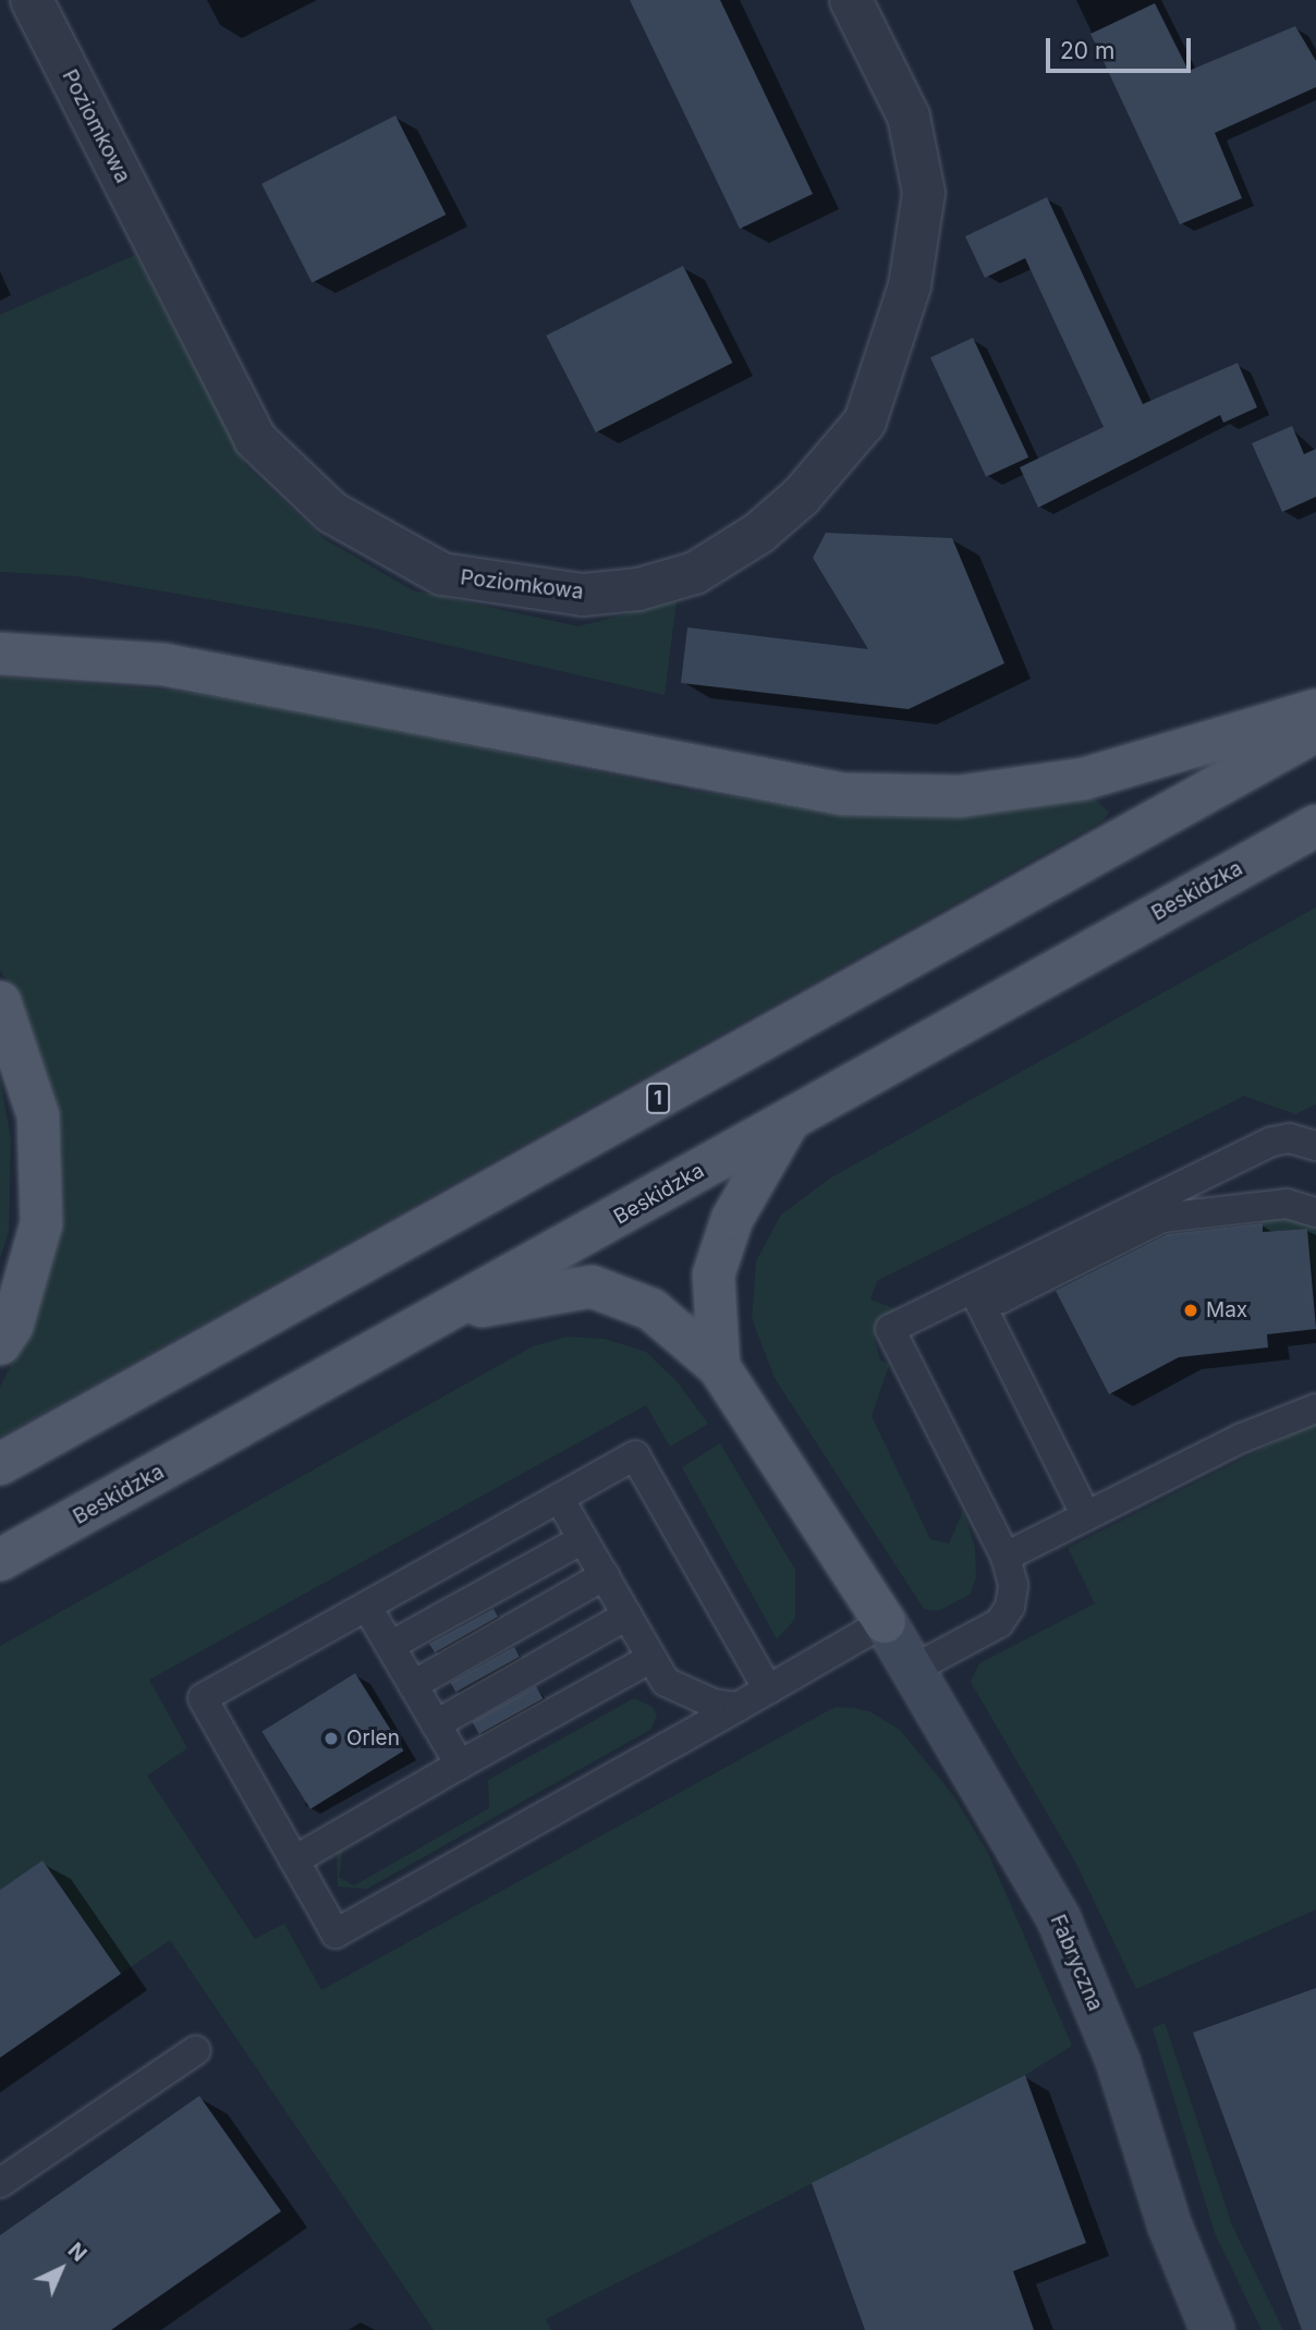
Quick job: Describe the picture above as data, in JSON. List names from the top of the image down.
{
  "streets": {
    "main road": ["Beskidzka", "1", "Fabryczna"],
    "street": ["Poziomkowa"]
  },
  "places": ["Max", "Orlen"],
  "scale_bar": "20 m",
  "north": "top right"
}
